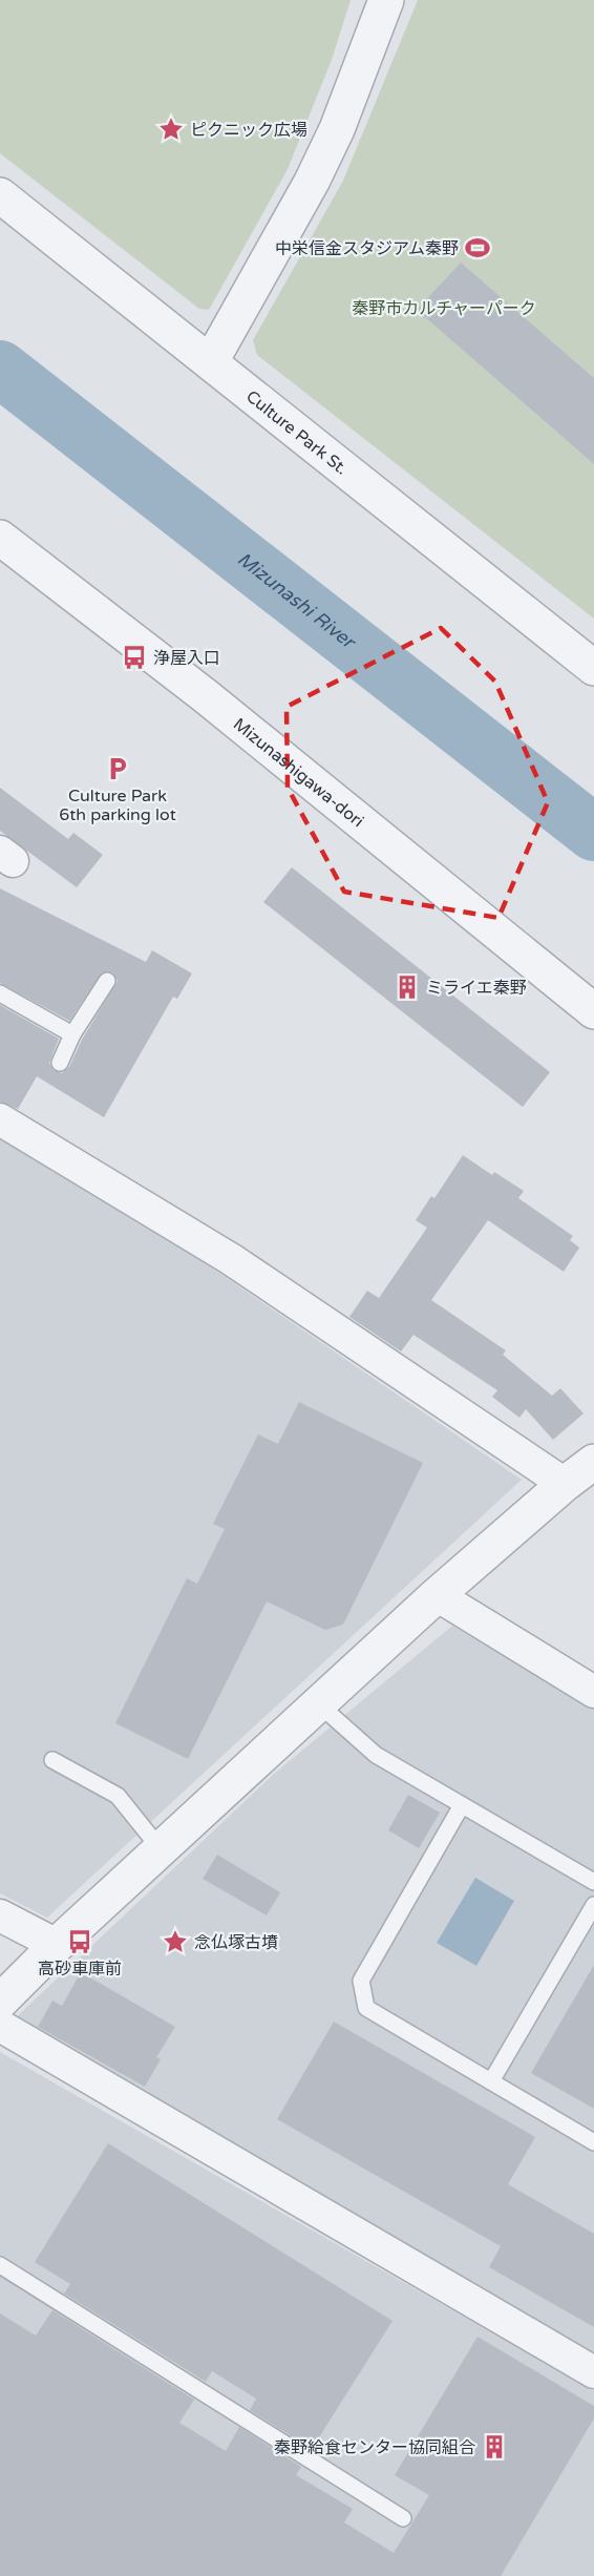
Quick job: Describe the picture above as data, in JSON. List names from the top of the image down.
{
  "streets": {
    "street": ["Culture Park St.", "Mizunashigawa-dori"]
  },
  "water": ["Mizunashi River"],
  "parks": ["秦野市カルチャーパーク"],
  "places": {
    "place": ["ピクニック広場", "念仏塚古墳"],
    "sports": ["中栄信金スタジアム秦野"],
    "bus stop": ["浄屋入口", "高砂車庫前"],
    "parking": ["Culture Park 6th parking lot"],
    "building": ["ミライエ秦野", "秦野給食センター協同組合"]
  }
}
